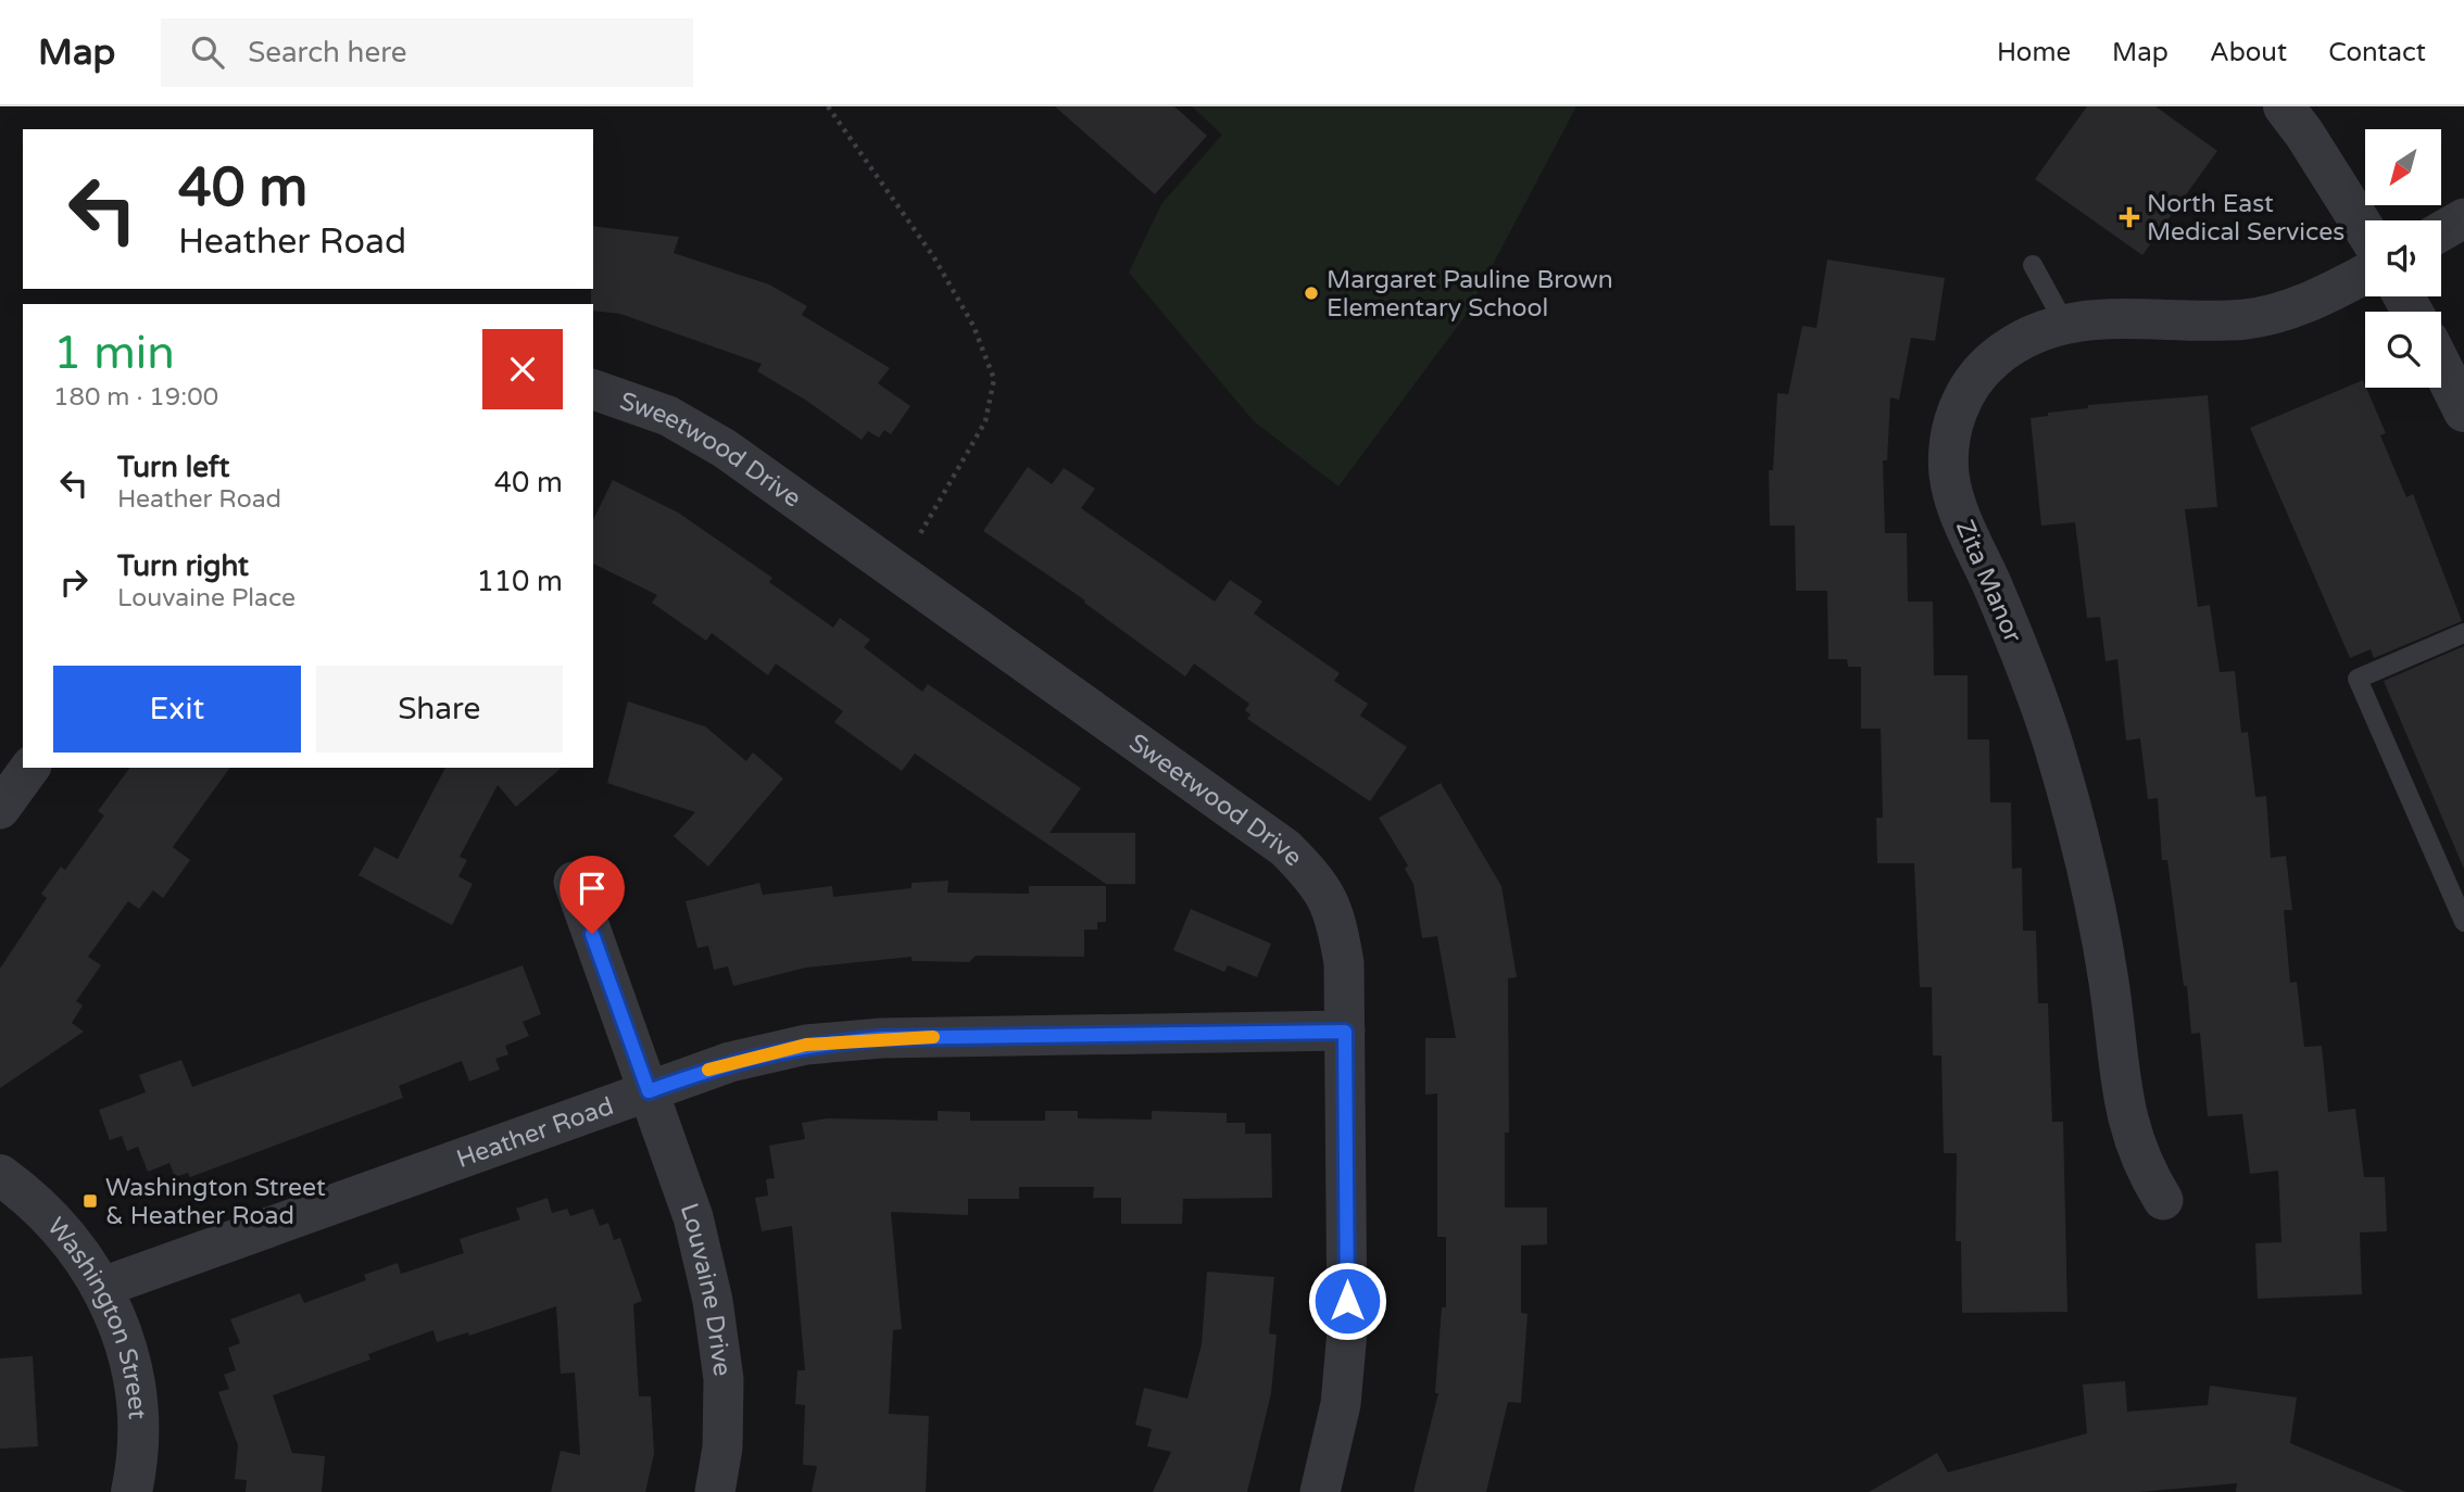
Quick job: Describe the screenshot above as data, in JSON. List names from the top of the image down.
{
  "streets": {
    "street": [
      "Sweetwood Drive",
      "Zita Manor",
      "Heather Road",
      "Louvaine Drive",
      "Washington Street"
    ]
  },
  "crossings": [
    ["Sweetwood Drive", "Heather Road"],
    ["Heather Road", "Louvaine Drive"],
    ["Heather Road", "Washington Street"]
  ],
  "places": {
    "health": ["North East Medical Services"],
    "other": ["Margaret Pauline Brown Elementary School"],
    "transit": ["Washington Street & Heather Road"]
  },
  "north": "bottom left",
  "page": {
    "header": "Map",
    "search": "Search here",
    "nav": [
      "Home",
      "Map",
      "About",
      "Contact"
    ],
    "turn": ["40 m", "Heather Road"],
    "heading": ["1 min", "180 m · 19:00"],
    "list": [
      {
        "name": "Turn left",
        "note": "Heather Road",
        "value": "40 m"
      },
      {
        "name": "Turn right",
        "note": "Louvaine Place",
        "value": "110 m"
      }
    ],
    "buttons": ["Exit", "Share"]
  }
}
